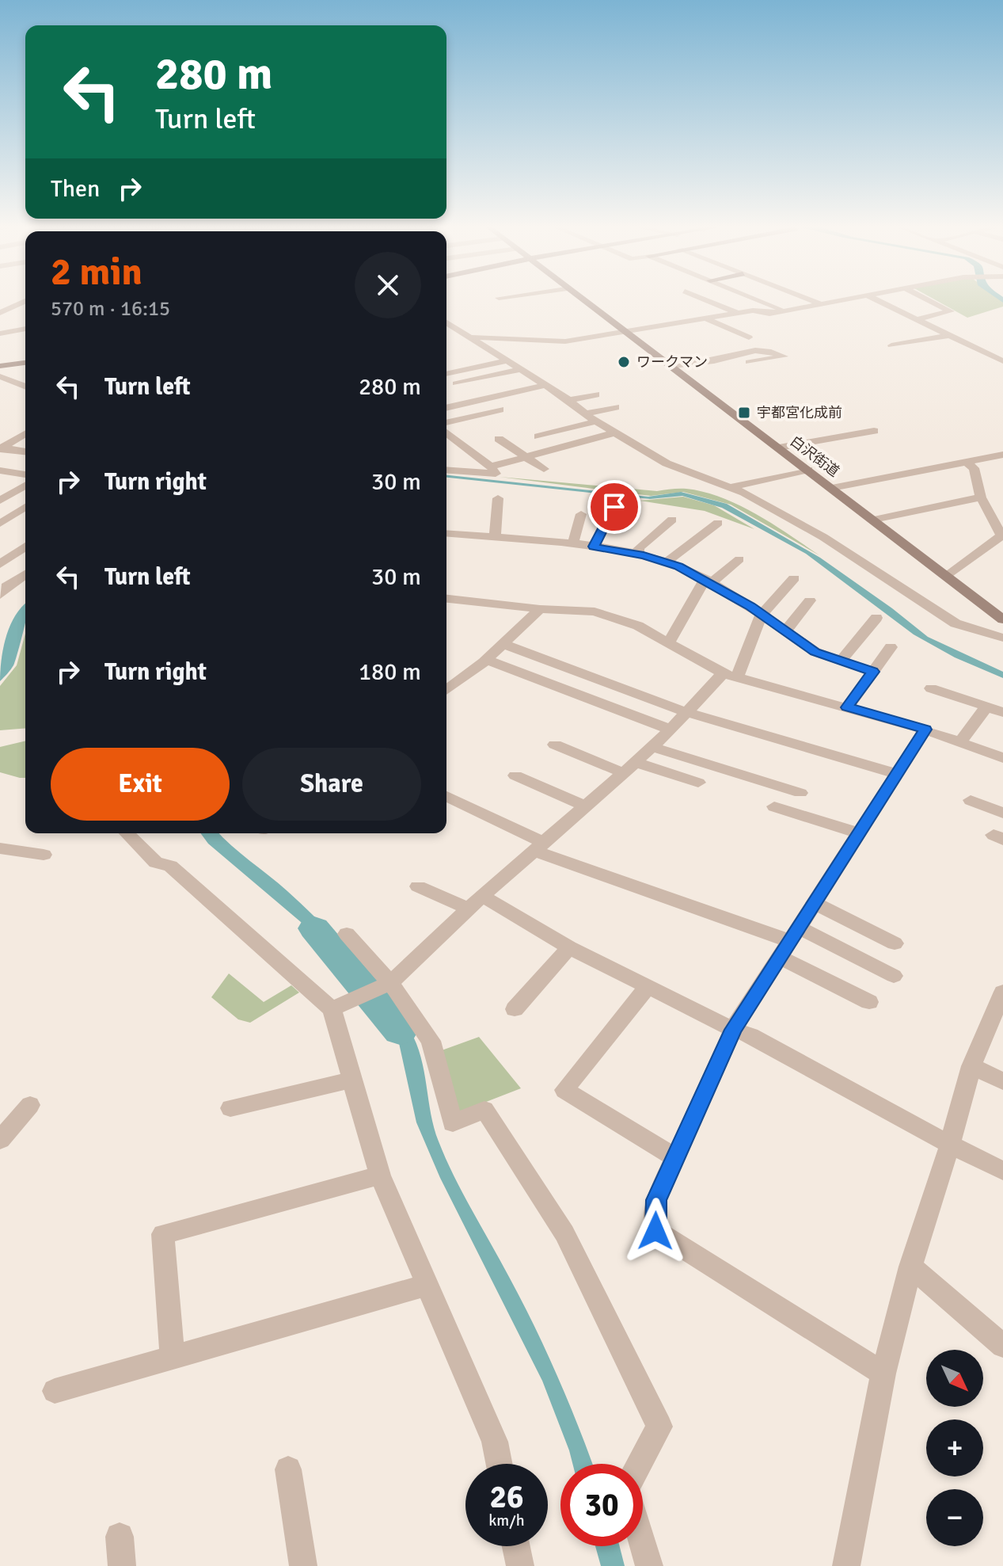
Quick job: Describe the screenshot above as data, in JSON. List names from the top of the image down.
{
  "streets": {
    "main road": ["白沢街道"]
  },
  "places": {
    "other": ["ワークマン"],
    "transit": ["宇都宮化成前"]
  },
  "north": "bottom right",
  "page": {
    "turn": ["280 m", "Turn left"],
    "then": "Then",
    "heading": ["2 min", "570 m · 16:15"],
    "list": [
      {
        "name": "Turn left",
        "value": "280 m"
      },
      {
        "name": "Turn right",
        "value": "30 m"
      },
      {
        "name": "Turn left",
        "value": "30 m"
      },
      {
        "name": "Turn right",
        "value": "180 m"
      }
    ],
    "buttons": ["Exit", "Share"],
    "map_buttons": ["+", "−"],
    "speed": "26 km/h",
    "limit": "30"
  }
}
